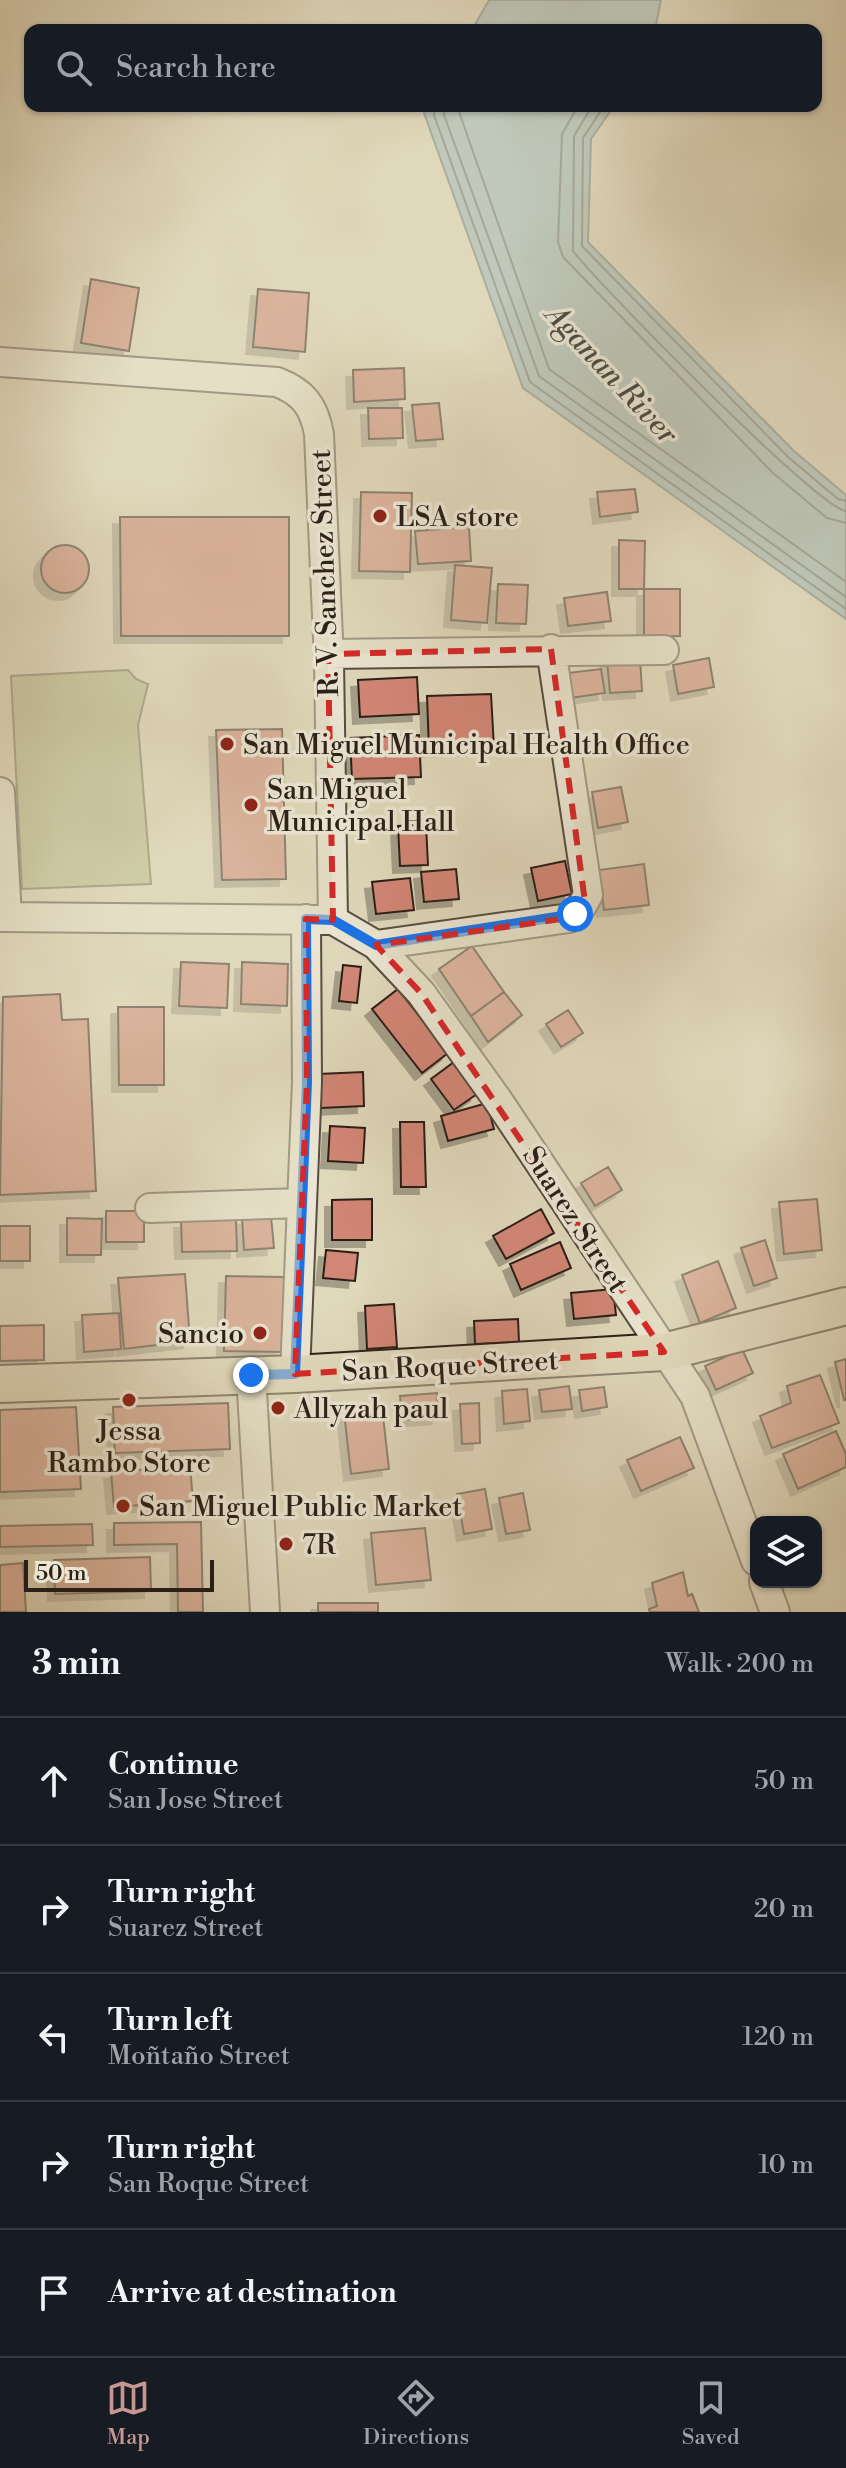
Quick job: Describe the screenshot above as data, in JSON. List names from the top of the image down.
{
  "streets": {
    "main road": ["San Roque Street"],
    "street": ["R. V. Sanchez Street", "Suarez Street"]
  },
  "crossings": [
    ["R. V. Sanchez Street", "Suarez Street"],
    ["R. V. Sanchez Street", "San Roque Street"],
    ["Suarez Street", "San Roque Street"]
  ],
  "water": ["Aganan River"],
  "places": [
    "LSA store",
    "San Miguel Municipal Health Office",
    "San Miguel Municipal Hall",
    "Sancio",
    "Jessa Rambo Store",
    "Allyzah paul",
    "San Miguel Public Market",
    "7R"
  ],
  "scale_bar": "50 m",
  "page": {
    "search": "Search here",
    "scale": "50 m",
    "heading": ["3 min", "Walk · 200 m"],
    "list": [
      ["Continue", "San Jose Street", "50 m"],
      ["Turn right", "Suarez Street", "20 m"],
      ["Turn left", "Moñtaño Street", "120 m"],
      ["Turn right", "San Roque Street", "10 m"],
      "Arrive at destination"
    ],
    "nav": ["Map", "Directions", "Saved"]
  }
}
